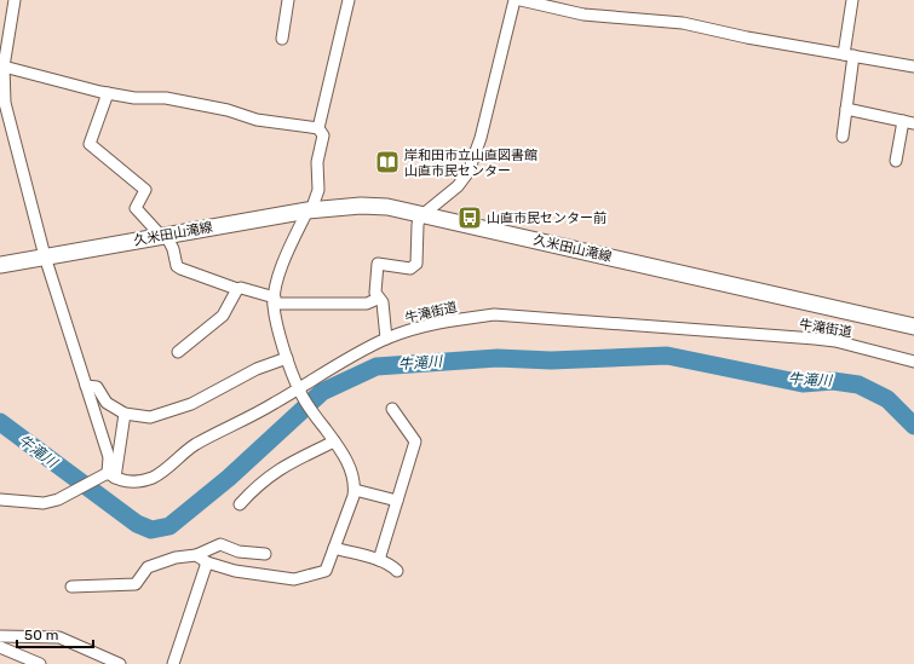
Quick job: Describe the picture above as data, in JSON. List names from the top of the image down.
{
  "streets": {
    "street": ["久米田山滝線", "牛滝街道"]
  },
  "water": ["牛滝川"],
  "places": {
    "library": ["岸和田市立山直図書館 山直市民センター"],
    "bus stop": ["山直市民センター前"]
  },
  "scale_bar": "50 m"
}
